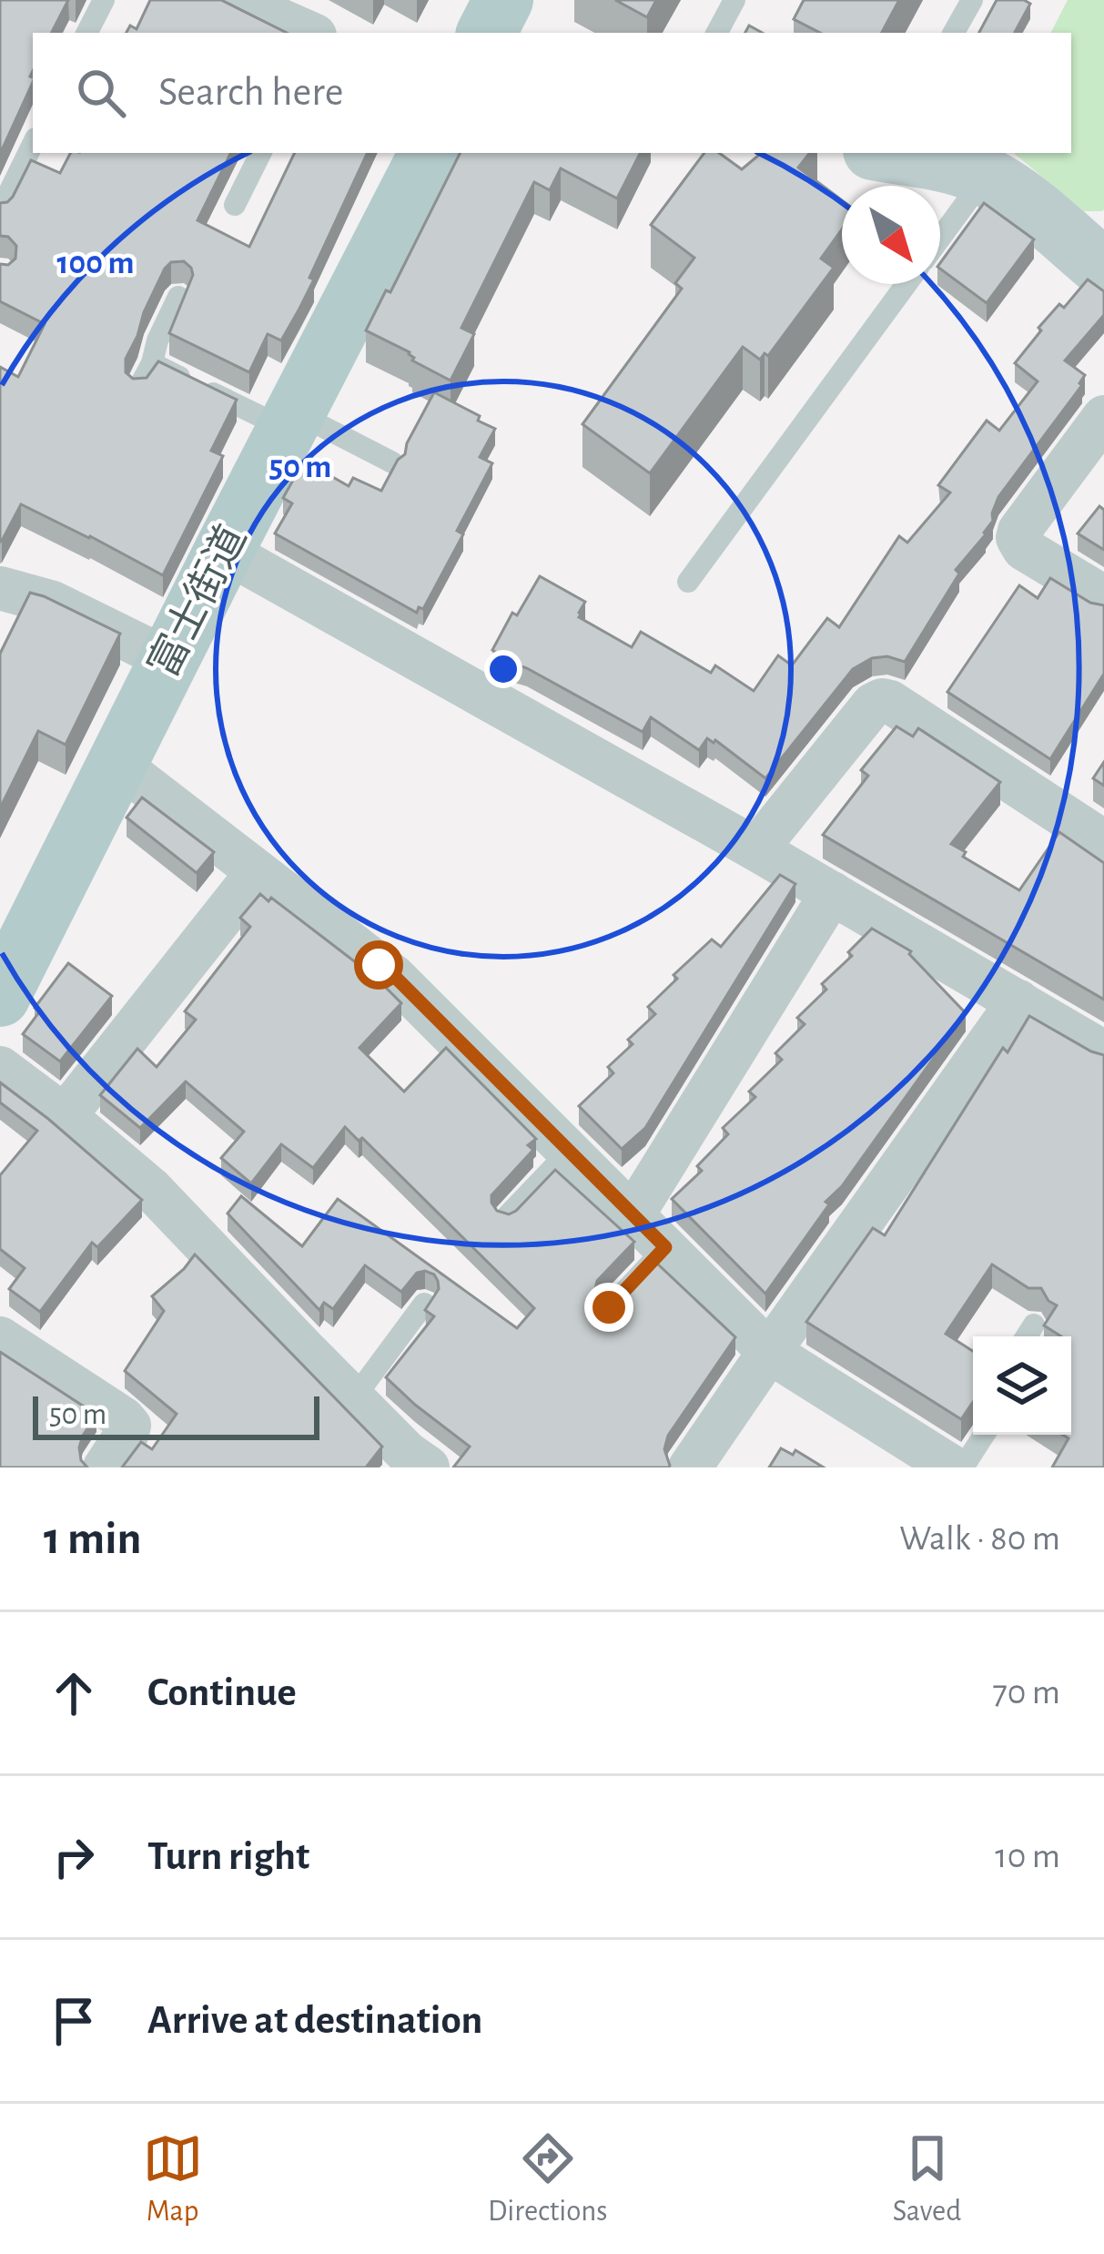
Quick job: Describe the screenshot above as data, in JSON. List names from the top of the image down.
{
  "streets": {
    "main road": ["富士街道"]
  },
  "scale_bar": "50 m",
  "north": "bottom right",
  "page": {
    "search": "Search here",
    "scale": "50 m",
    "heading": ["1 min", "Walk · 80 m"],
    "list": [
      ["Continue", "70 m"],
      ["Turn right", "10 m"],
      "Arrive at destination"
    ],
    "nav": ["Map", "Directions", "Saved"]
  },
  "rings": ["100 m", "50 m"]
}
